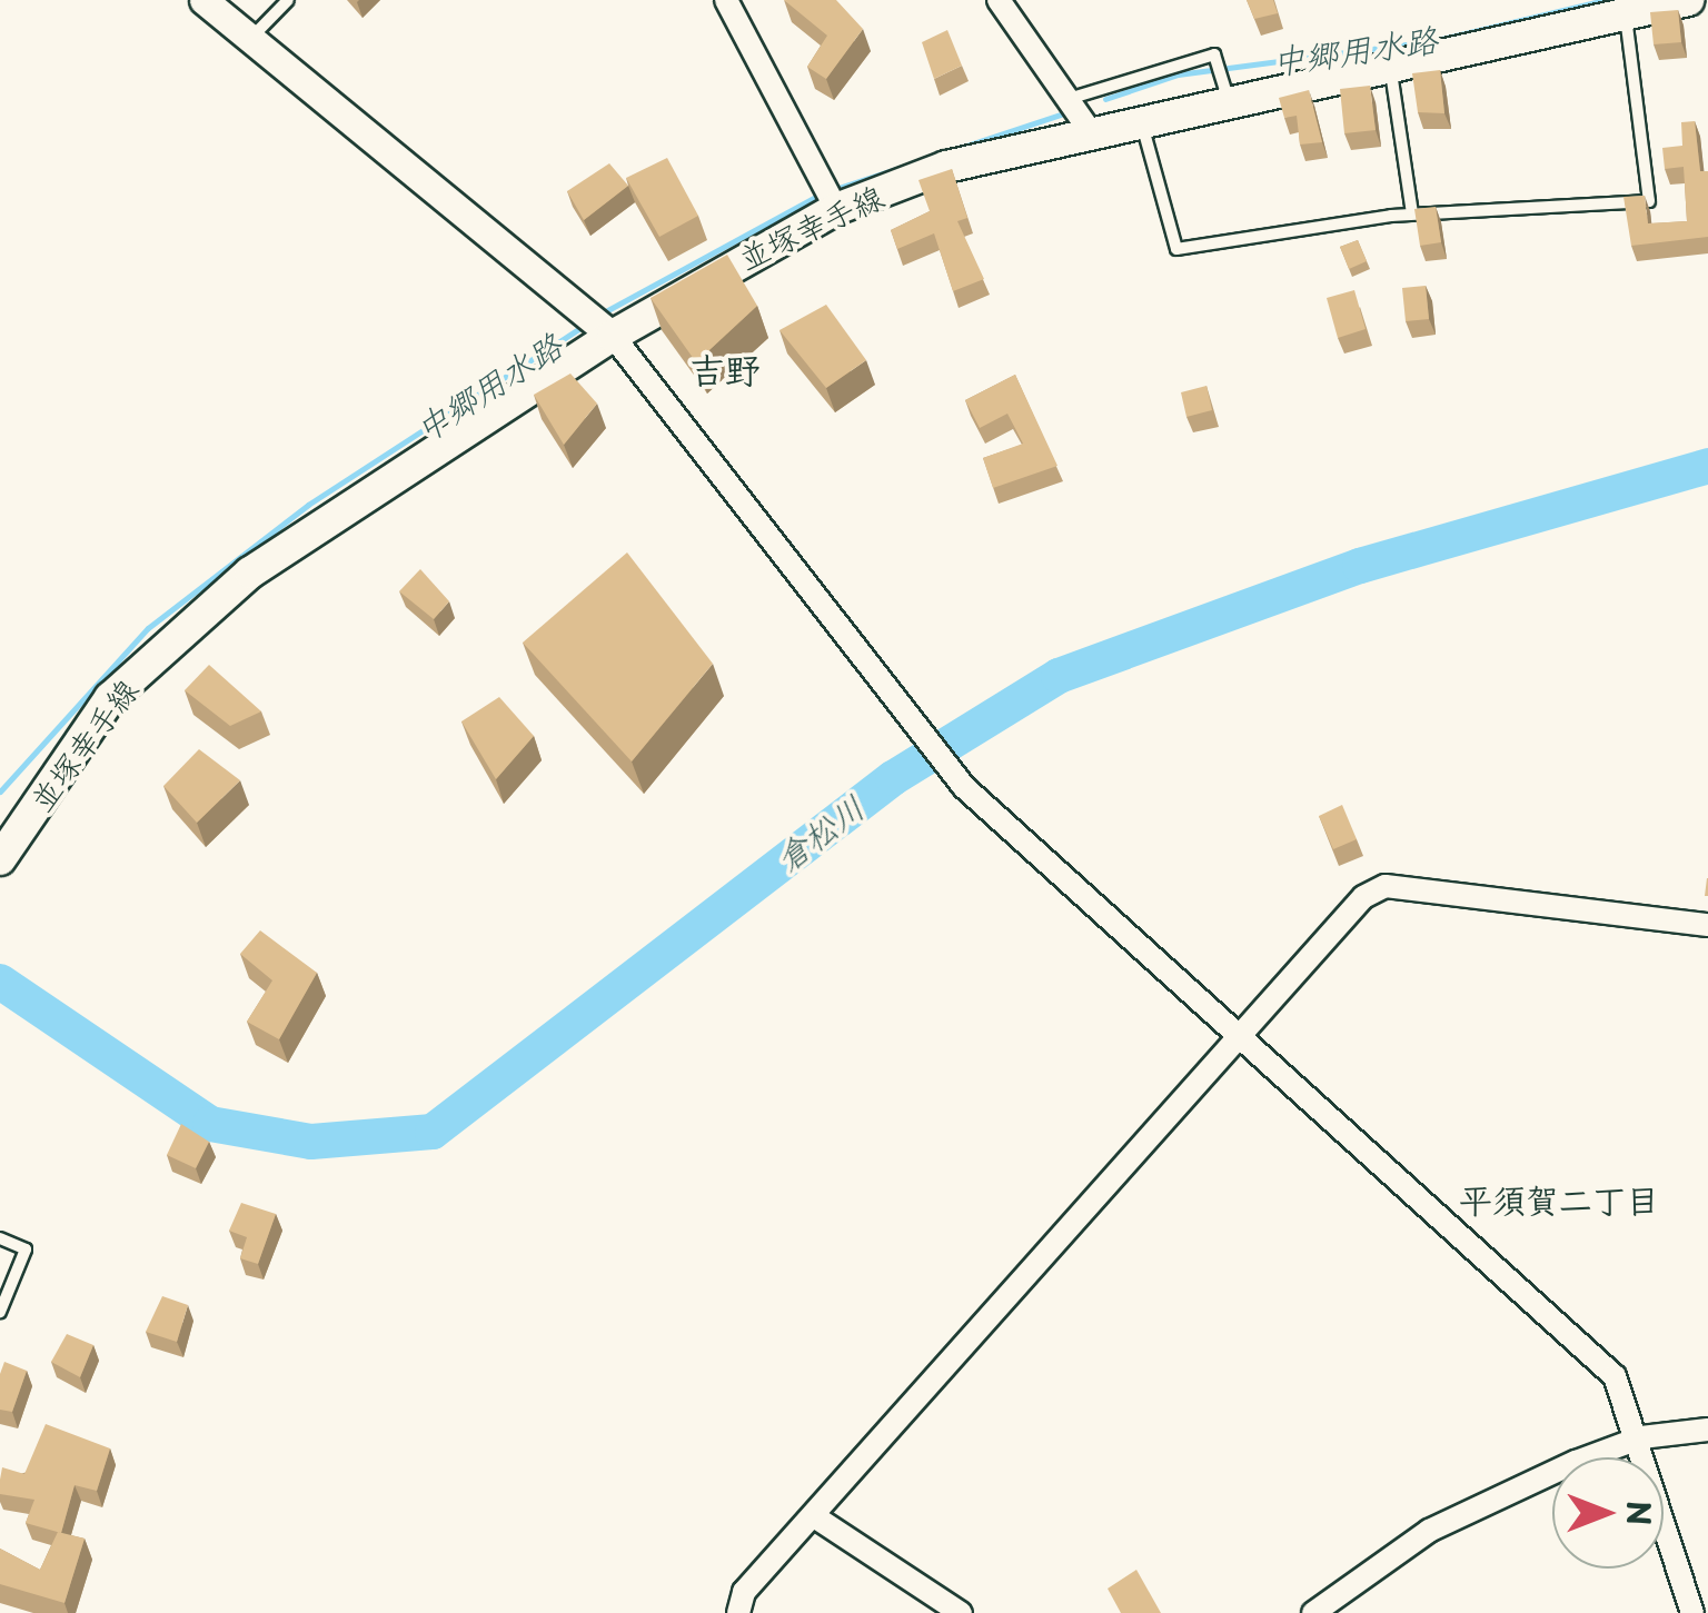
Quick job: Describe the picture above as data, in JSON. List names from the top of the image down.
{
  "streets": {
    "main road": ["並塚幸手線"]
  },
  "districts": ["吉野", "平須賀二丁目"],
  "water": ["中郷用水路", "倉松川"],
  "north": "right"
}
